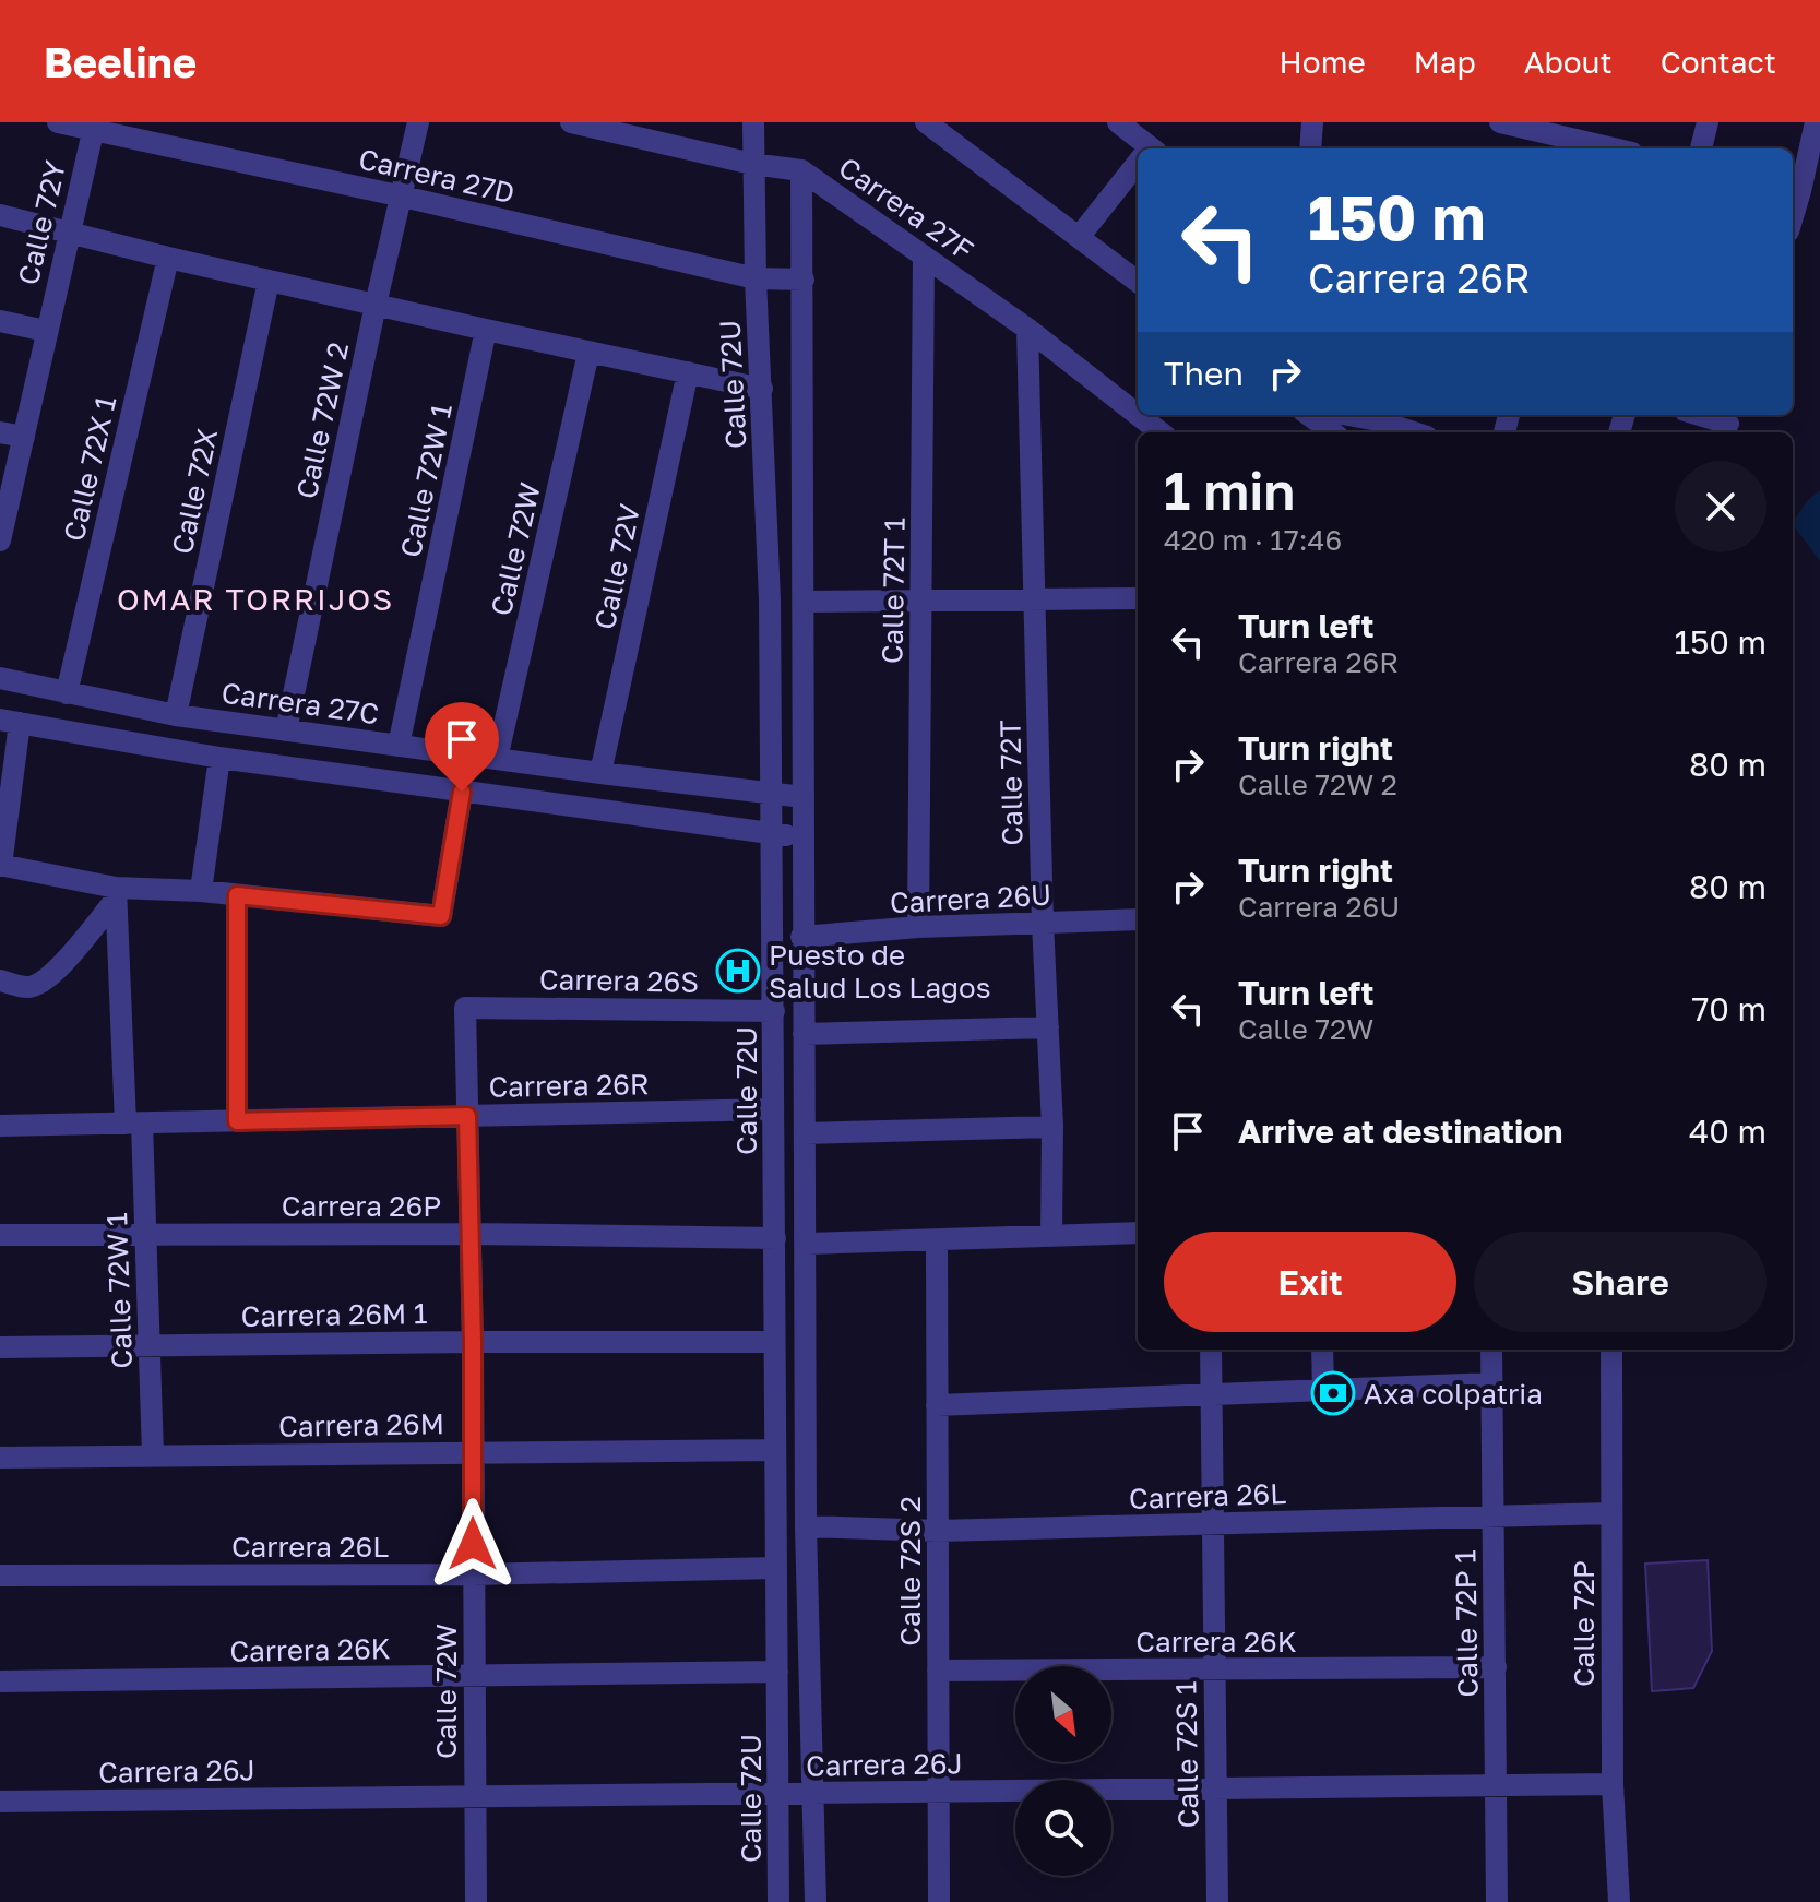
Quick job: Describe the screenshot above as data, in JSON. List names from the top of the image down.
{
  "streets": {
    "street": [
      "Carrera 27D",
      "Carrera 27F",
      "Calle 72Y",
      "Calle 72U",
      "Calle 72W 2",
      "Calle 72X 1",
      "Calle 72W 1",
      "Calle 72X",
      "Calle 72W",
      "Calle 72V",
      "Calle 72T 1",
      "Carrera 27C",
      "Calle 72T",
      "Carrera 26U",
      "Carrera 26S",
      "Carrera 26R",
      "Carrera 26P",
      "Carrera 26M 1",
      "Carrera 26M",
      "Carrera 26L",
      "Calle 72S 2",
      "Calle 72P 1",
      "Calle 72P",
      "Carrera 26K",
      "Calle 72S 1",
      "Carrera 26J"
    ]
  },
  "crossings": [
    ["Carrera 27D", "Calle 72Y"],
    ["Carrera 27D", "Calle 72U"],
    ["Carrera 27D", "Calle 72W 2"],
    ["Carrera 27F", "Calle 72U"],
    ["Carrera 27F", "Calle 72T 1"],
    ["Carrera 27F", "Calle 72T"],
    ["Calle 72U", "Carrera 27C"],
    ["Calle 72U", "Carrera 26U"],
    ["Calle 72U", "Carrera 26S"],
    ["Calle 72U", "Carrera 26R"],
    ["Calle 72U", "Carrera 26P"],
    ["Calle 72U", "Carrera 26M 1"],
    ["Calle 72U", "Carrera 26M"],
    ["Calle 72U", "Carrera 26L"],
    ["Calle 72U", "Carrera 26K"],
    ["Calle 72U", "Carrera 26J"],
    ["Calle 72W 2", "Carrera 27C"],
    ["Calle 72X 1", "Carrera 27C"],
    ["Calle 72W 1", "Carrera 27C"],
    ["Calle 72W 1", "Carrera 26R"],
    ["Calle 72W 1", "Carrera 26P"],
    ["Calle 72W 1", "Carrera 26M 1"],
    ["Calle 72W 1", "Carrera 26M"],
    ["Calle 72X", "Carrera 27C"],
    ["Calle 72W", "Carrera 27C"],
    ["Calle 72W", "Carrera 26S"],
    ["Calle 72W", "Carrera 26R"],
    ["Calle 72W", "Carrera 26P"],
    ["Calle 72W", "Carrera 26M 1"],
    ["Calle 72W", "Carrera 26M"],
    ["Calle 72W", "Carrera 26L"],
    ["Calle 72W", "Carrera 26K"],
    ["Calle 72W", "Carrera 26J"],
    ["Calle 72V", "Carrera 27C"],
    ["Calle 72T 1", "Carrera 26U"],
    ["Calle 72T", "Carrera 26U"],
    ["Carrera 26L", "Calle 72S 2"],
    ["Carrera 26L", "Calle 72P 1"],
    ["Carrera 26L", "Calle 72P"],
    ["Carrera 26L", "Calle 72S 1"],
    ["Calle 72S 2", "Carrera 26K"],
    ["Calle 72S 2", "Carrera 26J"],
    ["Calle 72P 1", "Carrera 26K"],
    ["Calle 72P 1", "Carrera 26J"],
    ["Calle 72P", "Carrera 26J"],
    ["Carrera 26K", "Calle 72S 1"],
    ["Calle 72S 1", "Carrera 26J"]
  ],
  "districts": ["OMAR TORRIJOS"],
  "places": {
    "hospital": ["Puesto de Salud Los Lagos"],
    "bank": ["Axa colpatria"]
  },
  "north": "bottom right",
  "page": {
    "header": "Beeline",
    "nav": [
      "Home",
      "Map",
      "About",
      "Contact"
    ],
    "turn": ["150 m", "Carrera 26R"],
    "then": "Then",
    "heading": ["1 min", "420 m · 17:46"],
    "list": [
      {
        "name": "Turn left",
        "note": "Carrera 26R",
        "value": "150 m"
      },
      {
        "name": "Turn right",
        "note": "Calle 72W 2",
        "value": "80 m"
      },
      {
        "name": "Turn right",
        "note": "Carrera 26U",
        "value": "80 m"
      },
      {
        "name": "Turn left",
        "note": "Calle 72W",
        "value": "70 m"
      },
      {
        "name": "Arrive at destination",
        "value": "40 m"
      }
    ],
    "buttons": ["Exit", "Share"]
  }
}
